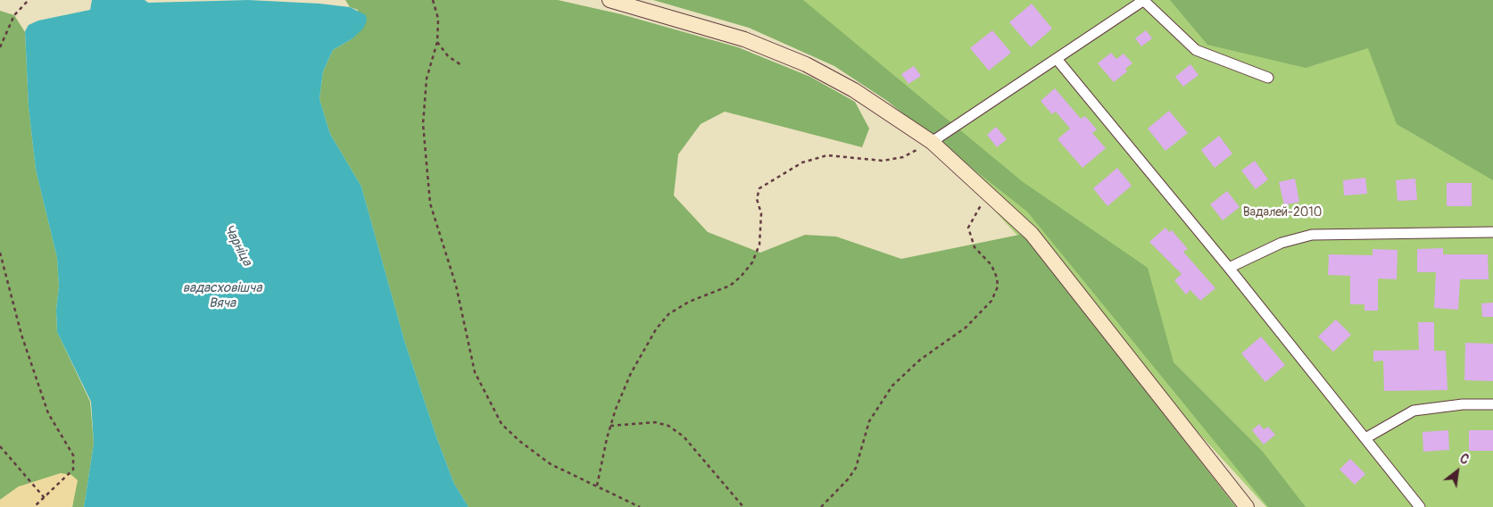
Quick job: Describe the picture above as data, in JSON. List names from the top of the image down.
{
  "water": ["Чарніца", "вадасховішча Вяча"],
  "parks": ["Вадалей-2010"],
  "north": "top right"
}
